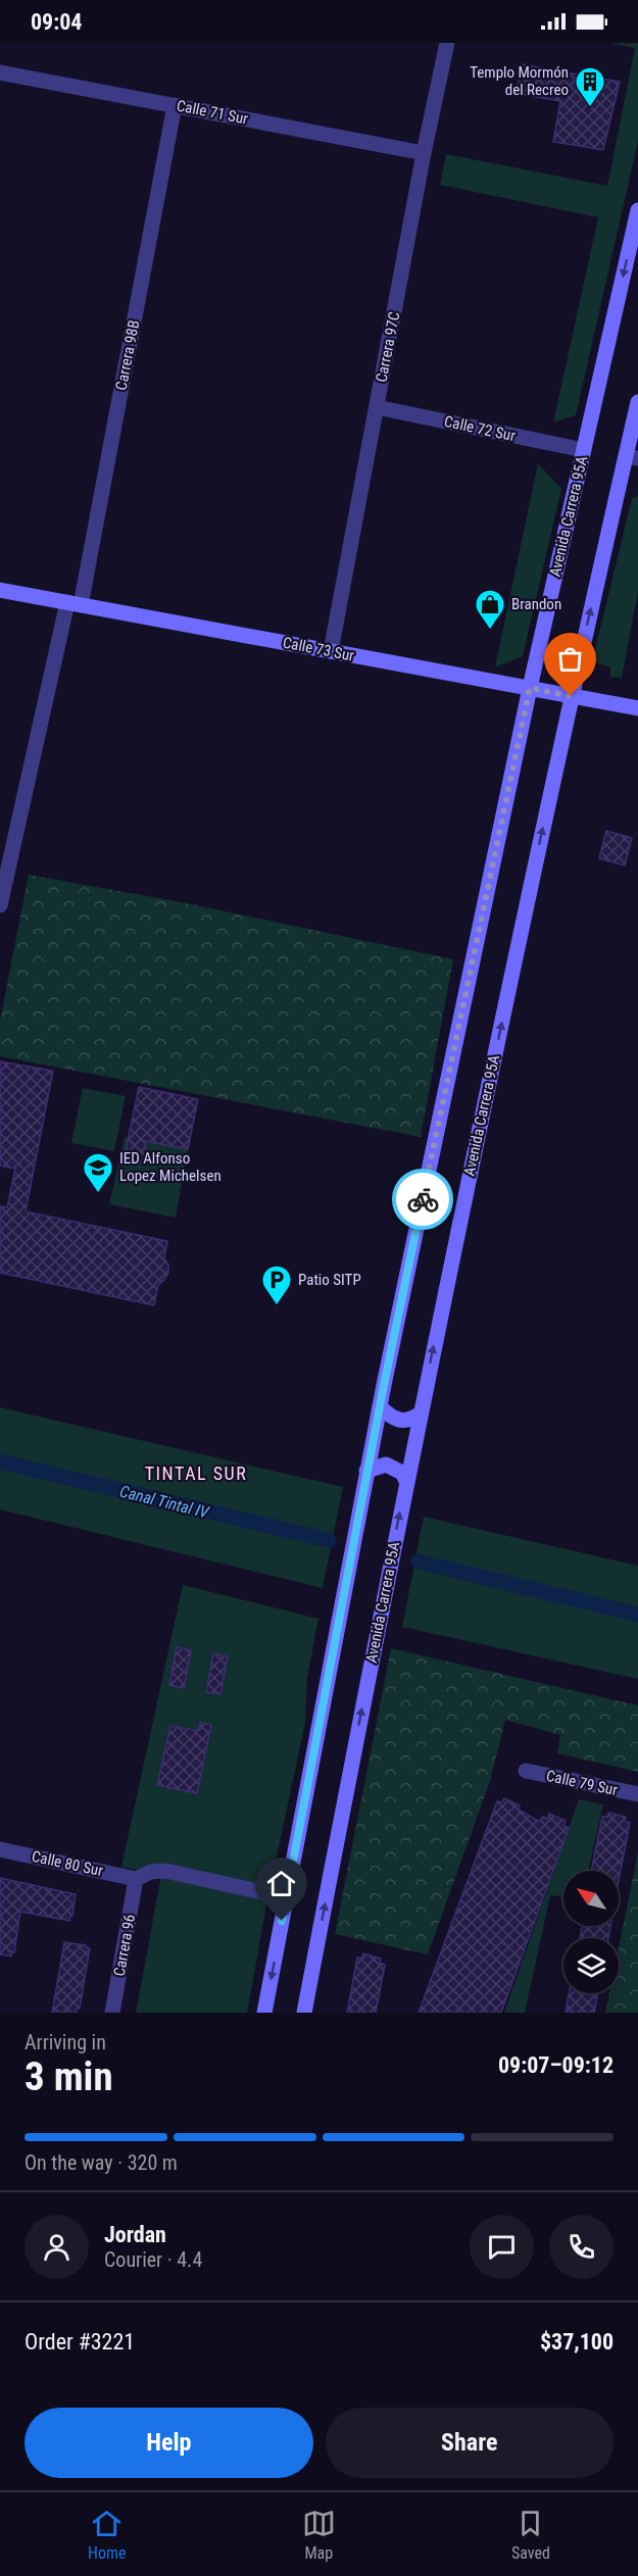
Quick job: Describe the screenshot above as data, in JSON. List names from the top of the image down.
{
  "streets": {
    "main road": ["Avenida Carrera 95A", "Calle 73 Sur"],
    "street": [
      "Calle 71 Sur",
      "Carrera 97C",
      "Carrera 98B",
      "Calle 72 Sur",
      "Calle 79 Sur",
      "Calle 80 Sur",
      "Carrera 96"
    ]
  },
  "crossings": [
    ["Calle 71 Sur", "Carrera 97C"],
    ["Calle 71 Sur", "Carrera 98B"],
    ["Carrera 97C", "Calle 72 Sur"],
    ["Carrera 97C", "Calle 73 Sur"],
    ["Carrera 98B", "Calle 73 Sur"],
    ["Calle 72 Sur", "Avenida Carrera 95A"],
    ["Avenida Carrera 95A", "Calle 73 Sur"],
    ["Calle 80 Sur", "Carrera 96"]
  ],
  "districts": ["TINTAL SUR"],
  "water": ["Canal Tintal IV"],
  "places": {
    "building": ["Templo Mormón del Recreo"],
    "shop": ["Brandon"],
    "school or university": ["IED Alfonso Lopez Michelsen"],
    "parking": ["Patio SITP"]
  },
  "north": "top left",
  "page": {
    "status": "09:04",
    "heading": ["3 min", "Arriving in", "09:07–09:12"],
    "panel": [
      "Jordan",
      "Courier · 4.4",
      "Order #3221",
      "$37,100"
    ],
    "bar": "On the way · 320 m",
    "buttons": ["Help", "Share"],
    "tabs": ["Home", "Map", "Saved"]
  }
}
